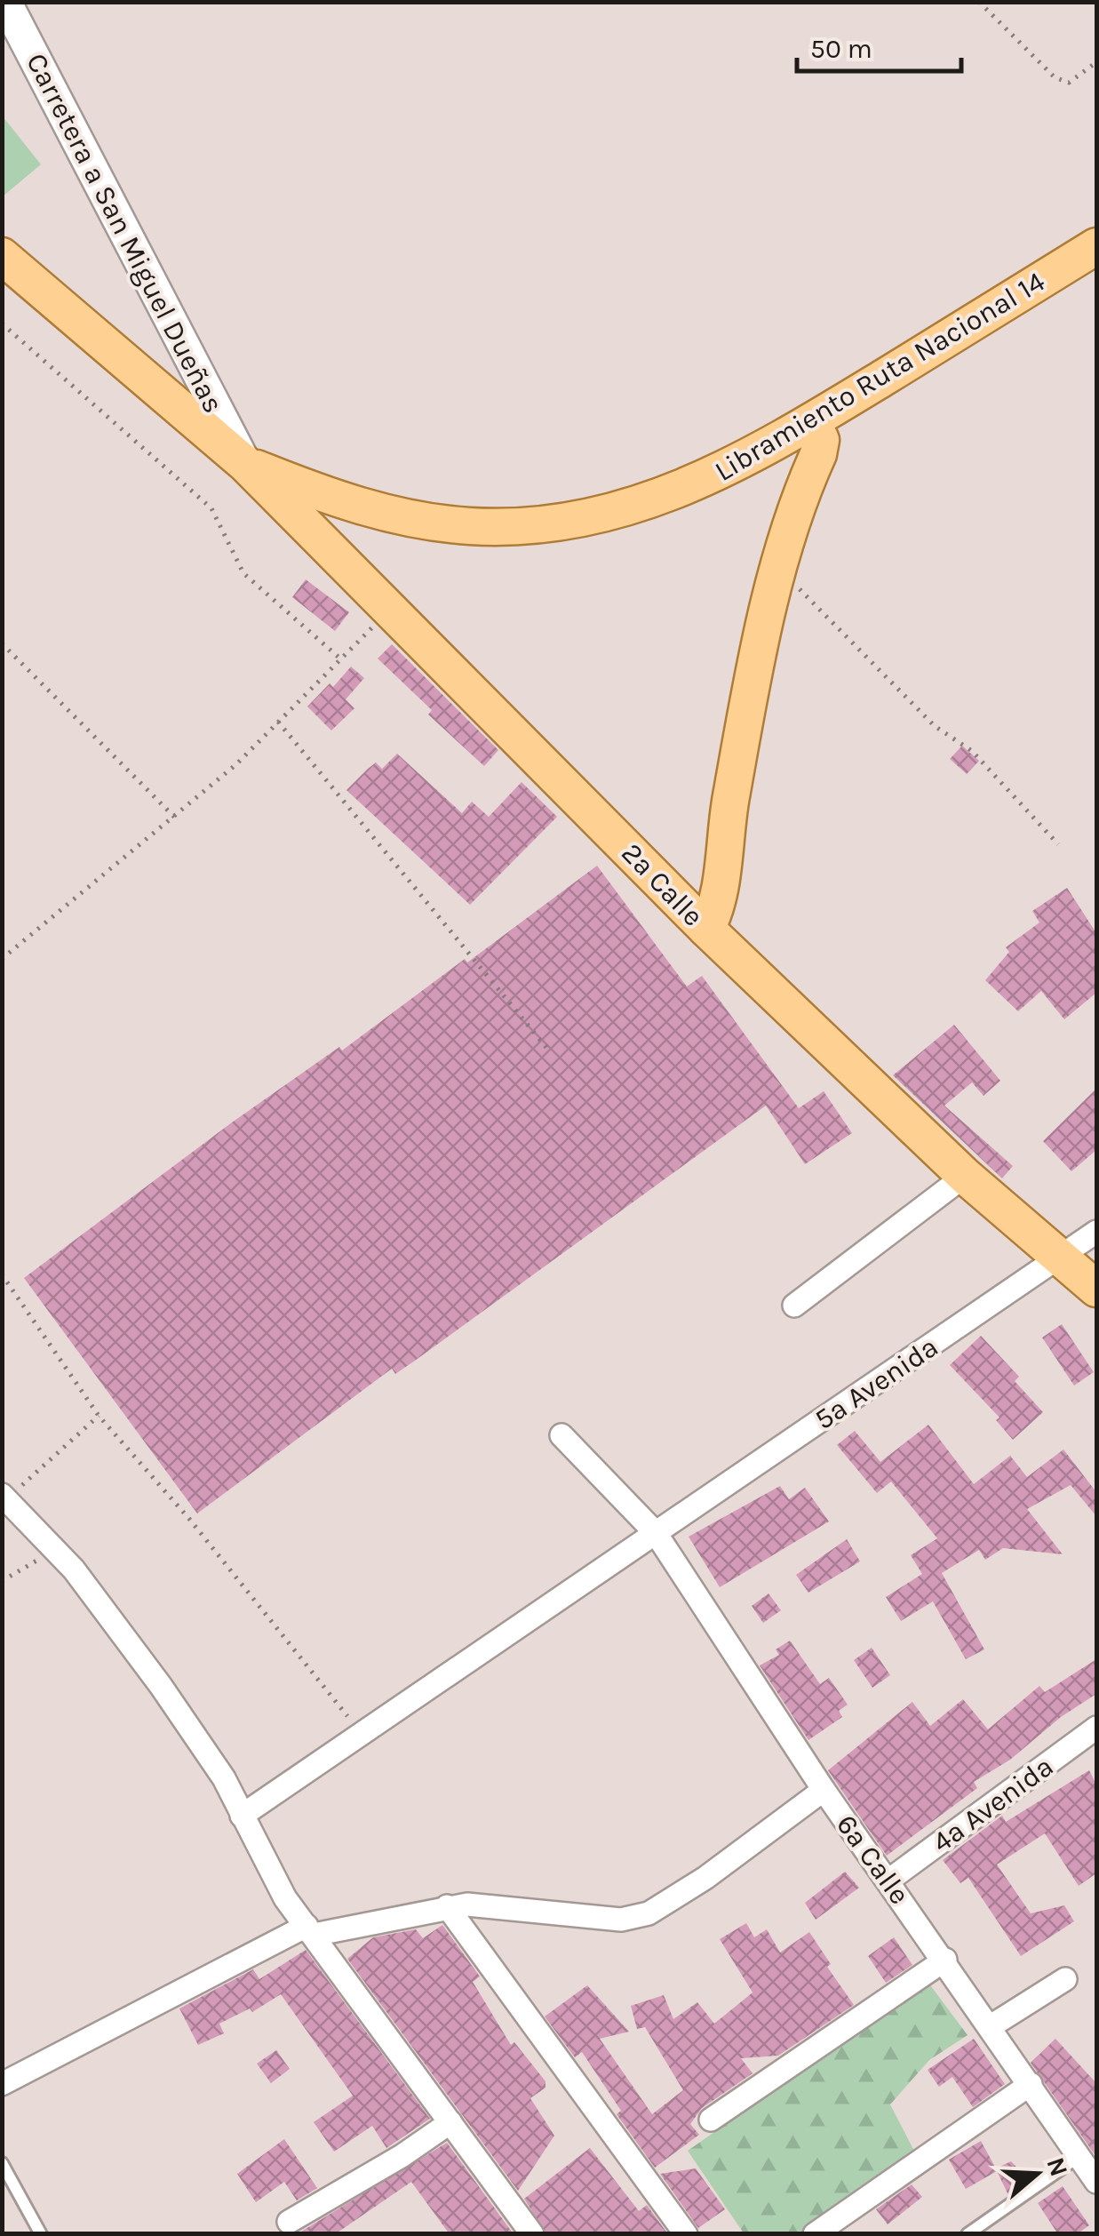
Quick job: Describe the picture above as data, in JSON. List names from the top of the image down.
{
  "streets": {
    "main road": ["Carretera a San Miguel Dueñas", "Libramiento Ruta Nacional 14", "2a Calle"],
    "street": ["5a Avenida", "4a Avenida", "6a Calle"]
  },
  "crossings": [
    ["Carretera a San Miguel Dueñas", "Libramiento Ruta Nacional 14"],
    ["Carretera a San Miguel Dueñas", "2a Calle"],
    ["Libramiento Ruta Nacional 14", "2a Calle"],
    ["2a Calle", "5a Avenida"],
    ["5a Avenida", "6a Calle"],
    ["4a Avenida", "6a Calle"]
  ],
  "scale_bar": "50 m",
  "north": "right"
}
